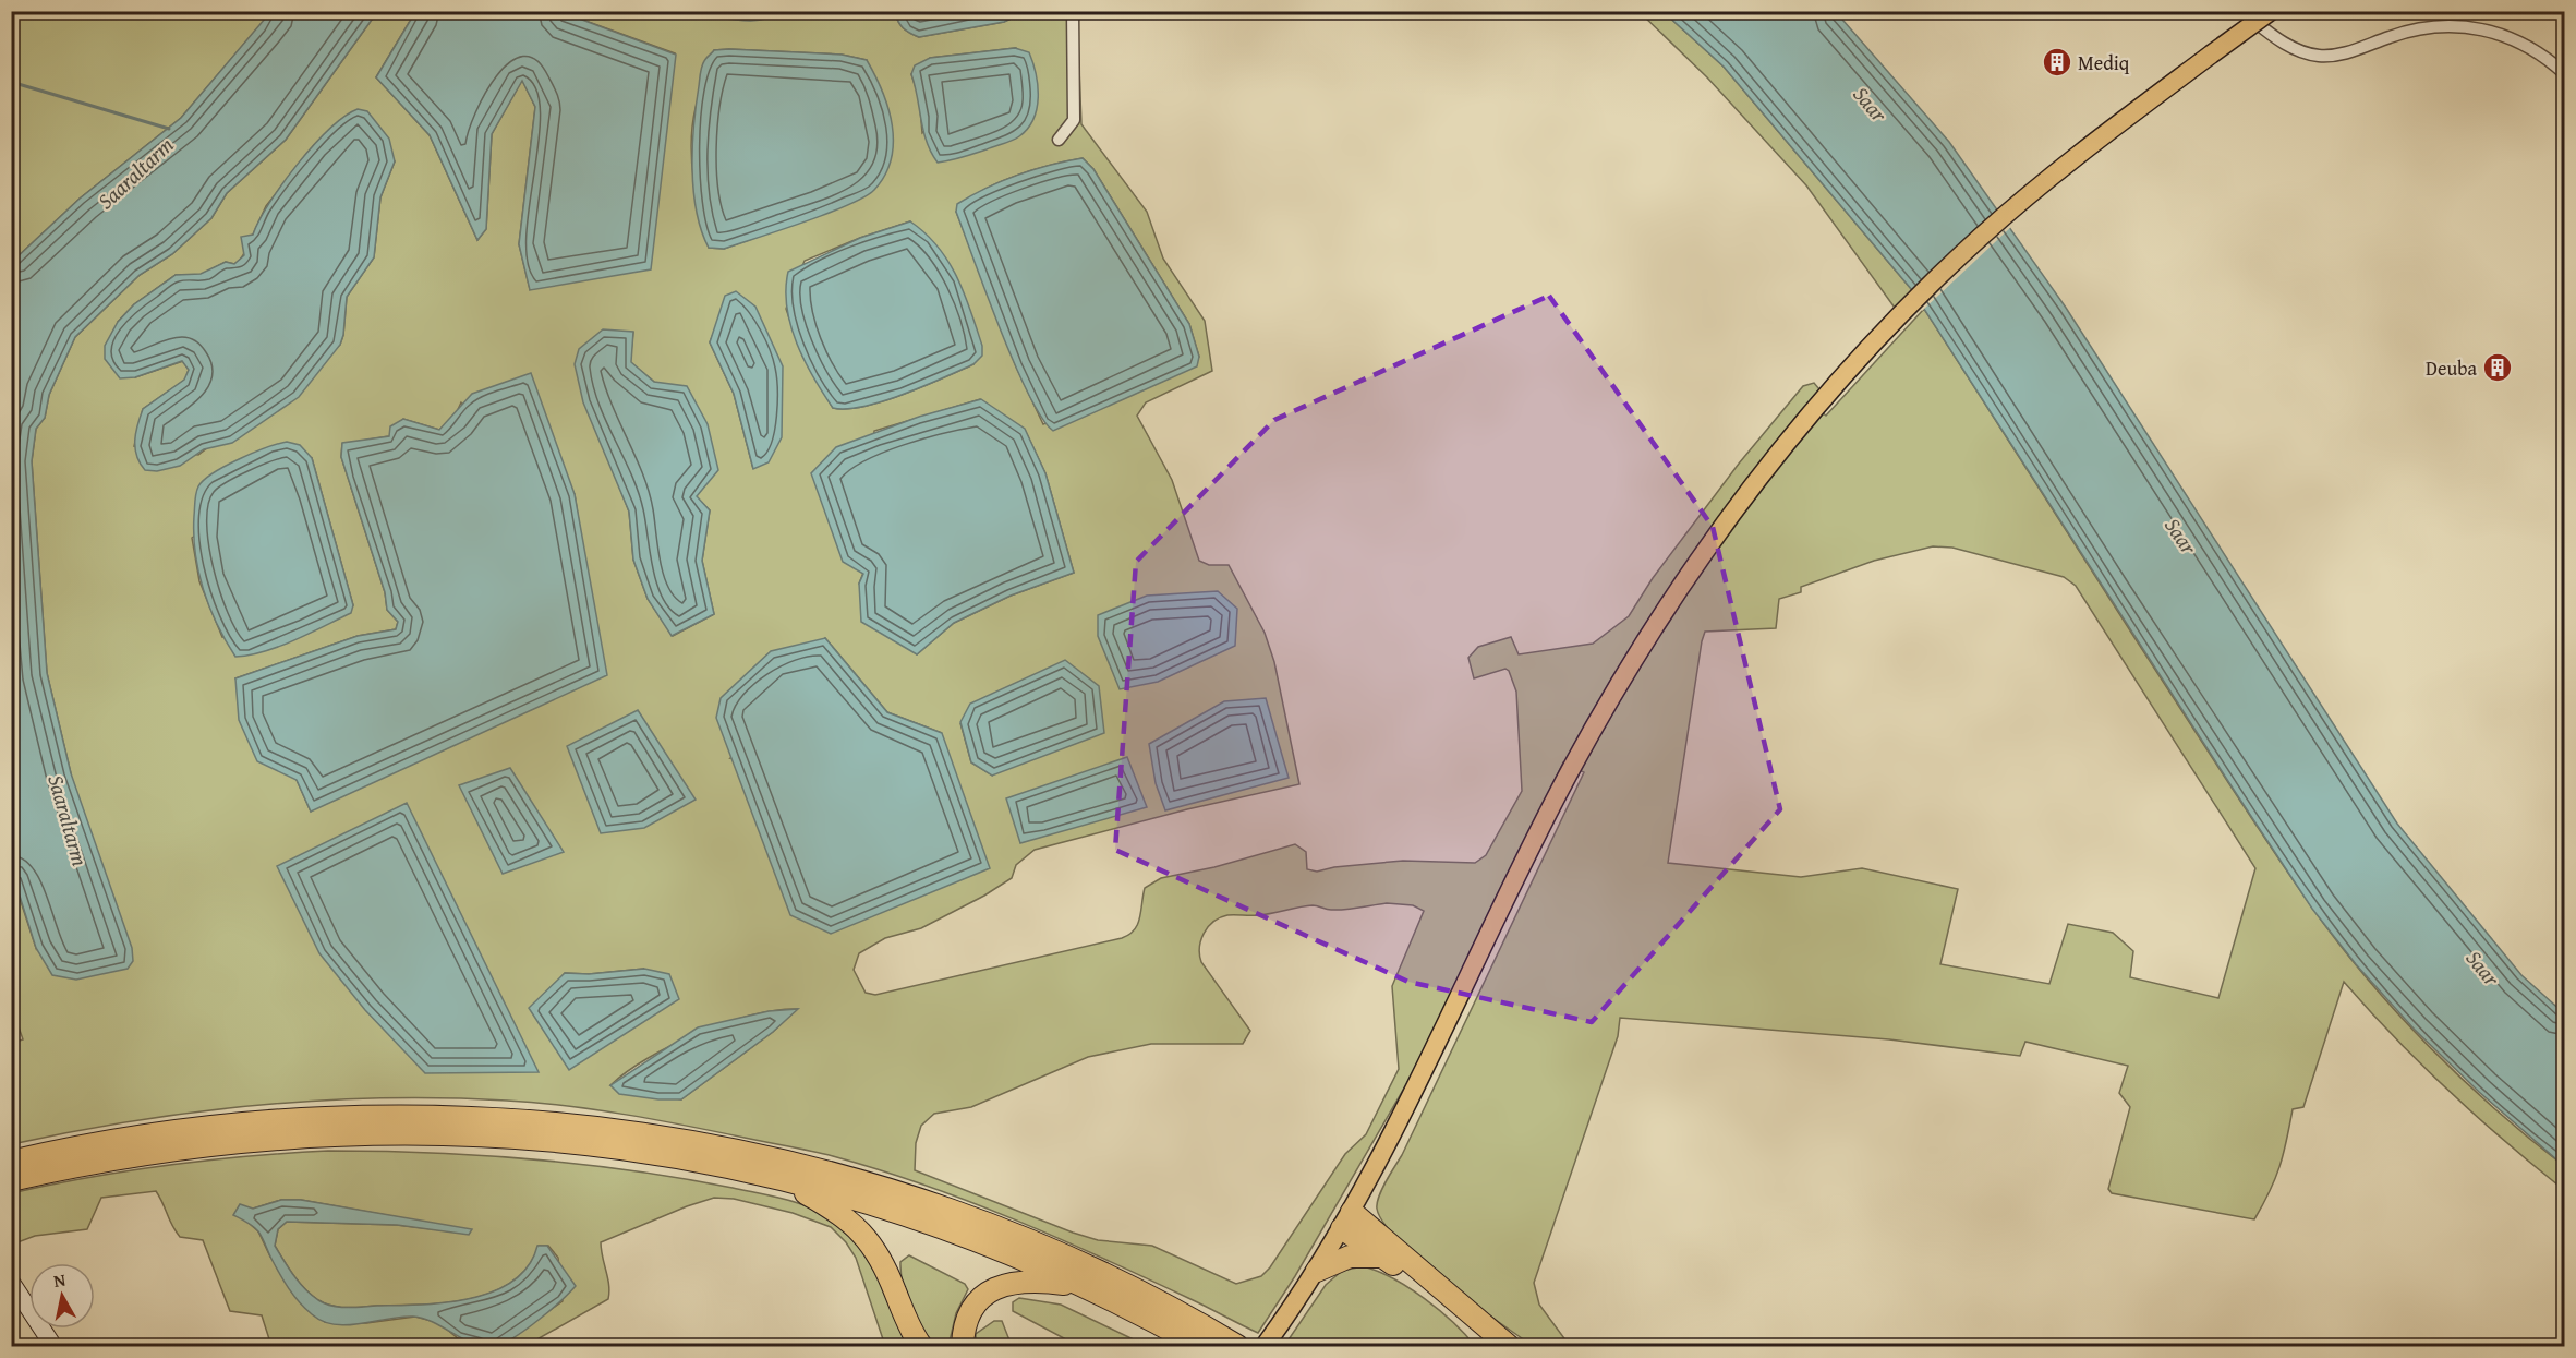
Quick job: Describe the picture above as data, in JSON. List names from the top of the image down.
{
  "water": ["Saar", "Saaraltarm"],
  "places": {
    "building": ["Mediq", "Deuba"]
  },
  "north": "top"
}
